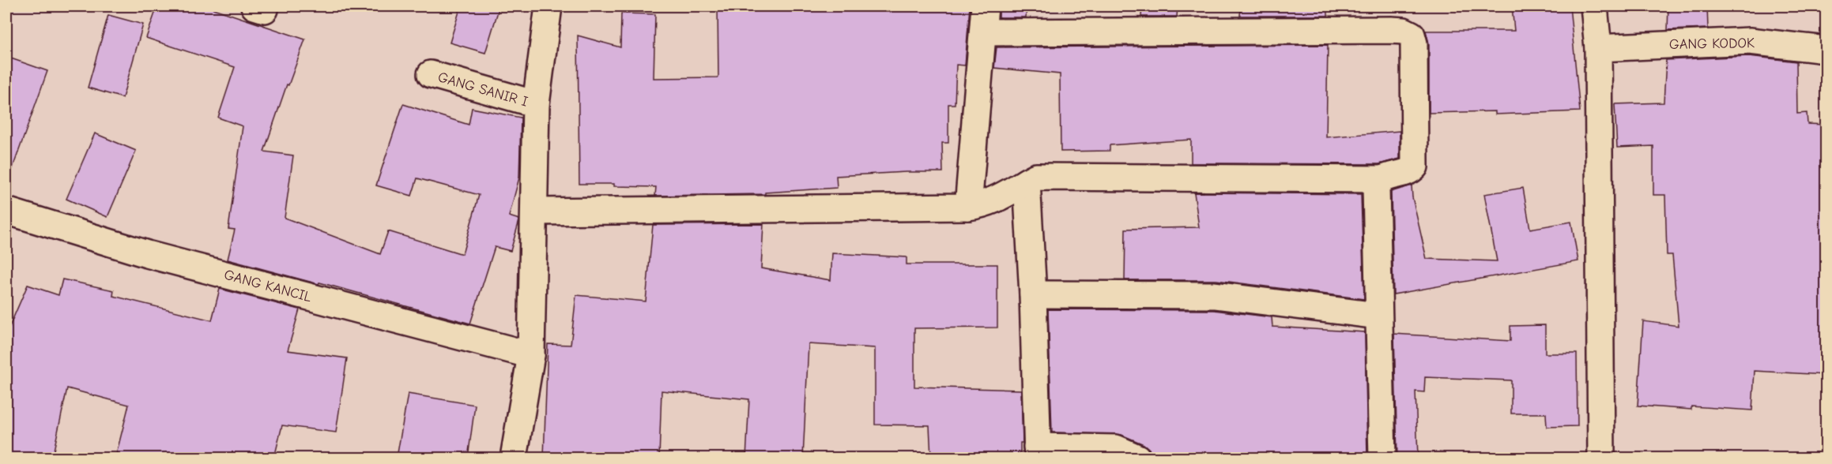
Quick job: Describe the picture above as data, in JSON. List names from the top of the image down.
{
  "streets": {
    "street": ["GANG KODOK", "GANG SANIR I", "GANG KANCIL"]
  }
}
